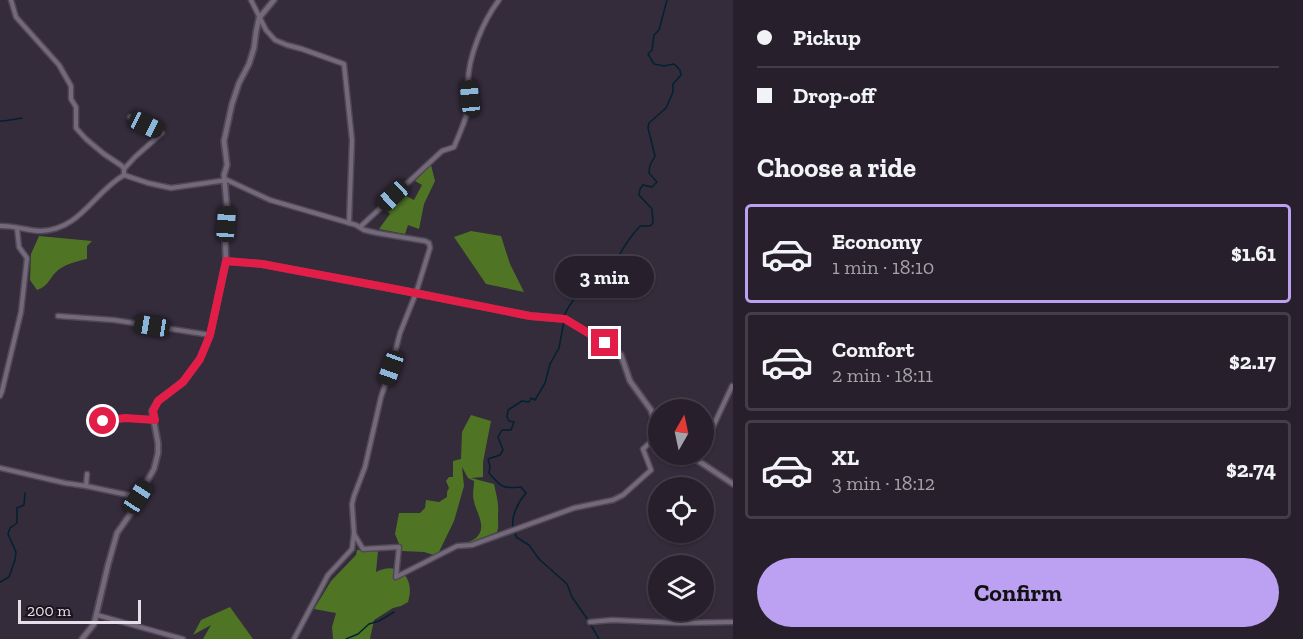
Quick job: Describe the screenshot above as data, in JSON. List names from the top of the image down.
{
  "scale_bar": "200 m",
  "north": "top",
  "page": {
    "banner": ["Pickup", "Drop-off"],
    "heading": "Choose a ride",
    "list": [
      {
        "name": "Economy",
        "note": "1 min · 18:10",
        "value": "$1.61"
      },
      {
        "name": "Comfort",
        "note": "2 min · 18:11",
        "value": "$2.17"
      },
      {
        "name": "XL",
        "note": "3 min · 18:12",
        "value": "$2.74"
      }
    ],
    "bubble": "3 min",
    "buttons": "Confirm",
    "scale": "200 m"
  }
}
